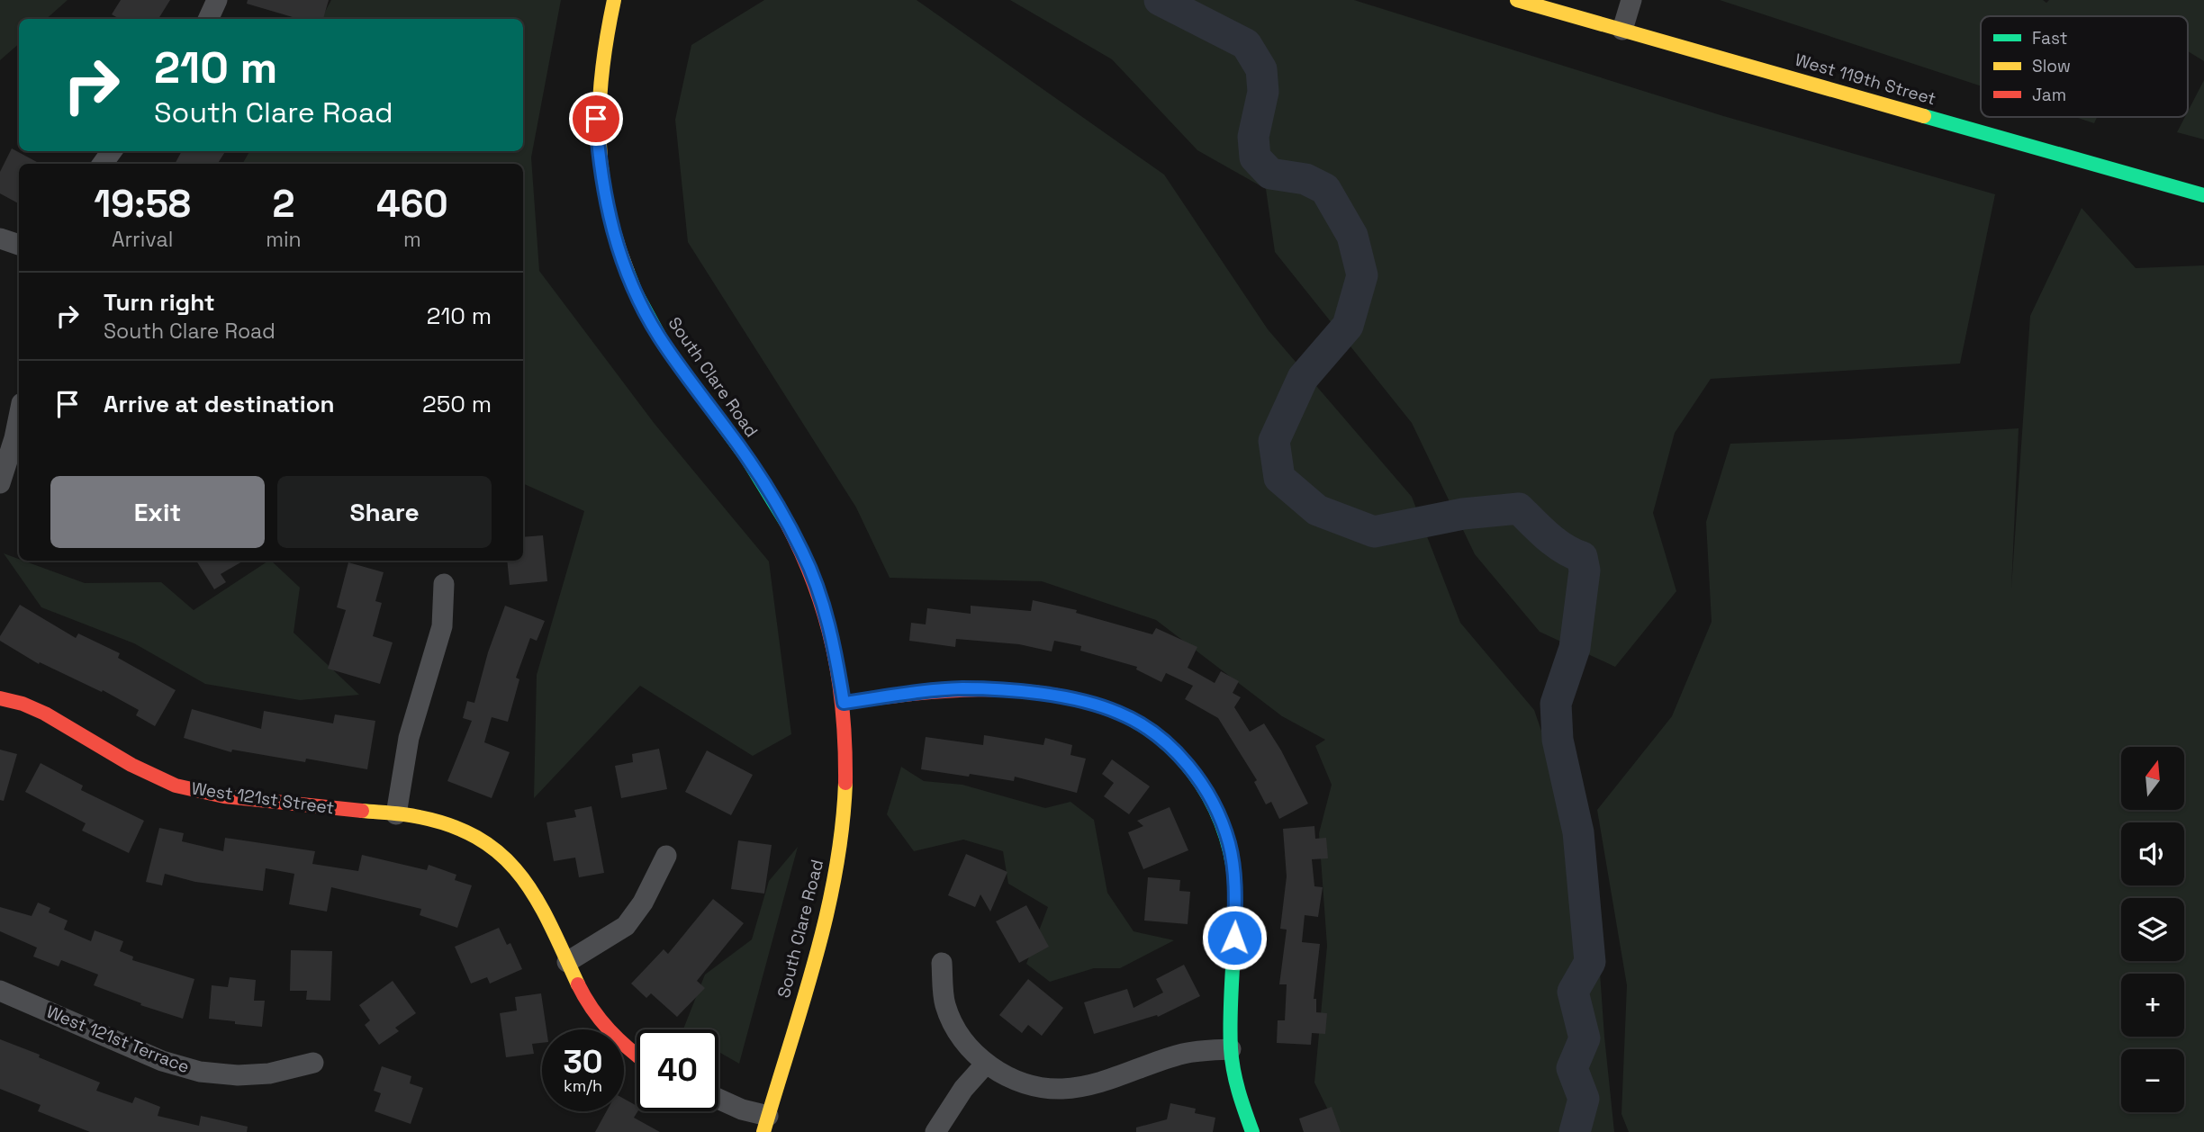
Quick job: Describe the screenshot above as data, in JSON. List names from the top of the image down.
{
  "streets": {
    "street": [
      "West 119th Street",
      "South Clare Road",
      "West 121st Street",
      "West 121st Terrace"
    ]
  },
  "legend": ["Fast", "Slow", "Jam"],
  "north": "top",
  "page": {
    "turn": ["210 m", "South Clare Road"],
    "eta": [
      "19:58",
      "Arrival",
      "2",
      "min",
      "460",
      "m"
    ],
    "list": [
      {
        "name": "Turn right",
        "note": "South Clare Road",
        "value": "210 m"
      },
      {
        "name": "Arrive at destination",
        "value": "250 m"
      }
    ],
    "buttons": ["Exit", "Share"],
    "map_buttons": ["+", "−"],
    "speed": "30 km/h",
    "limit": "40"
  }
}
